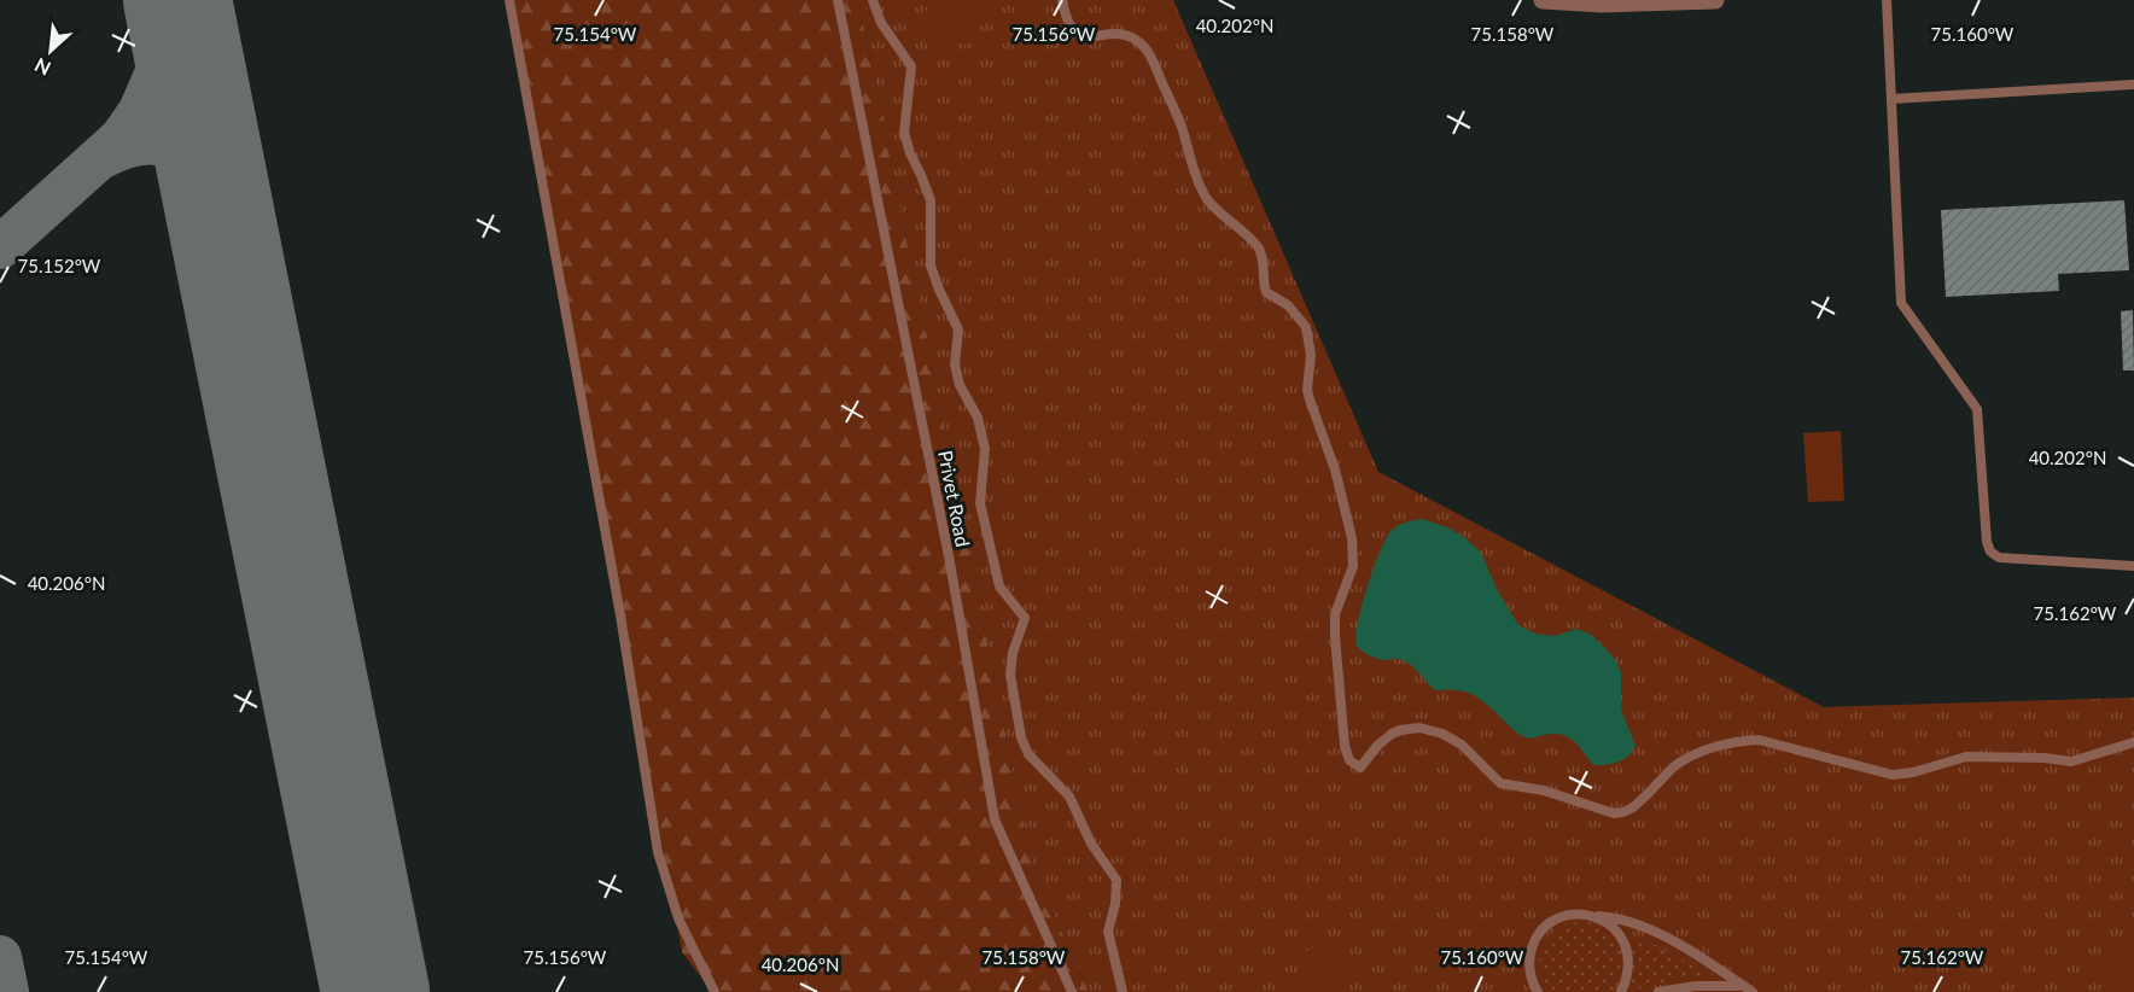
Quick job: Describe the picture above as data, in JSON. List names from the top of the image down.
{
  "streets": {
    "lane": ["Privet Road"]
  },
  "north": "bottom left",
  "coordinates": [
    "40.202°N",
    "75.154°W",
    "75.156°W",
    "75.158°W",
    "75.160°W",
    "75.152°W",
    "40.206°N",
    "75.162°W"
  ]
}
